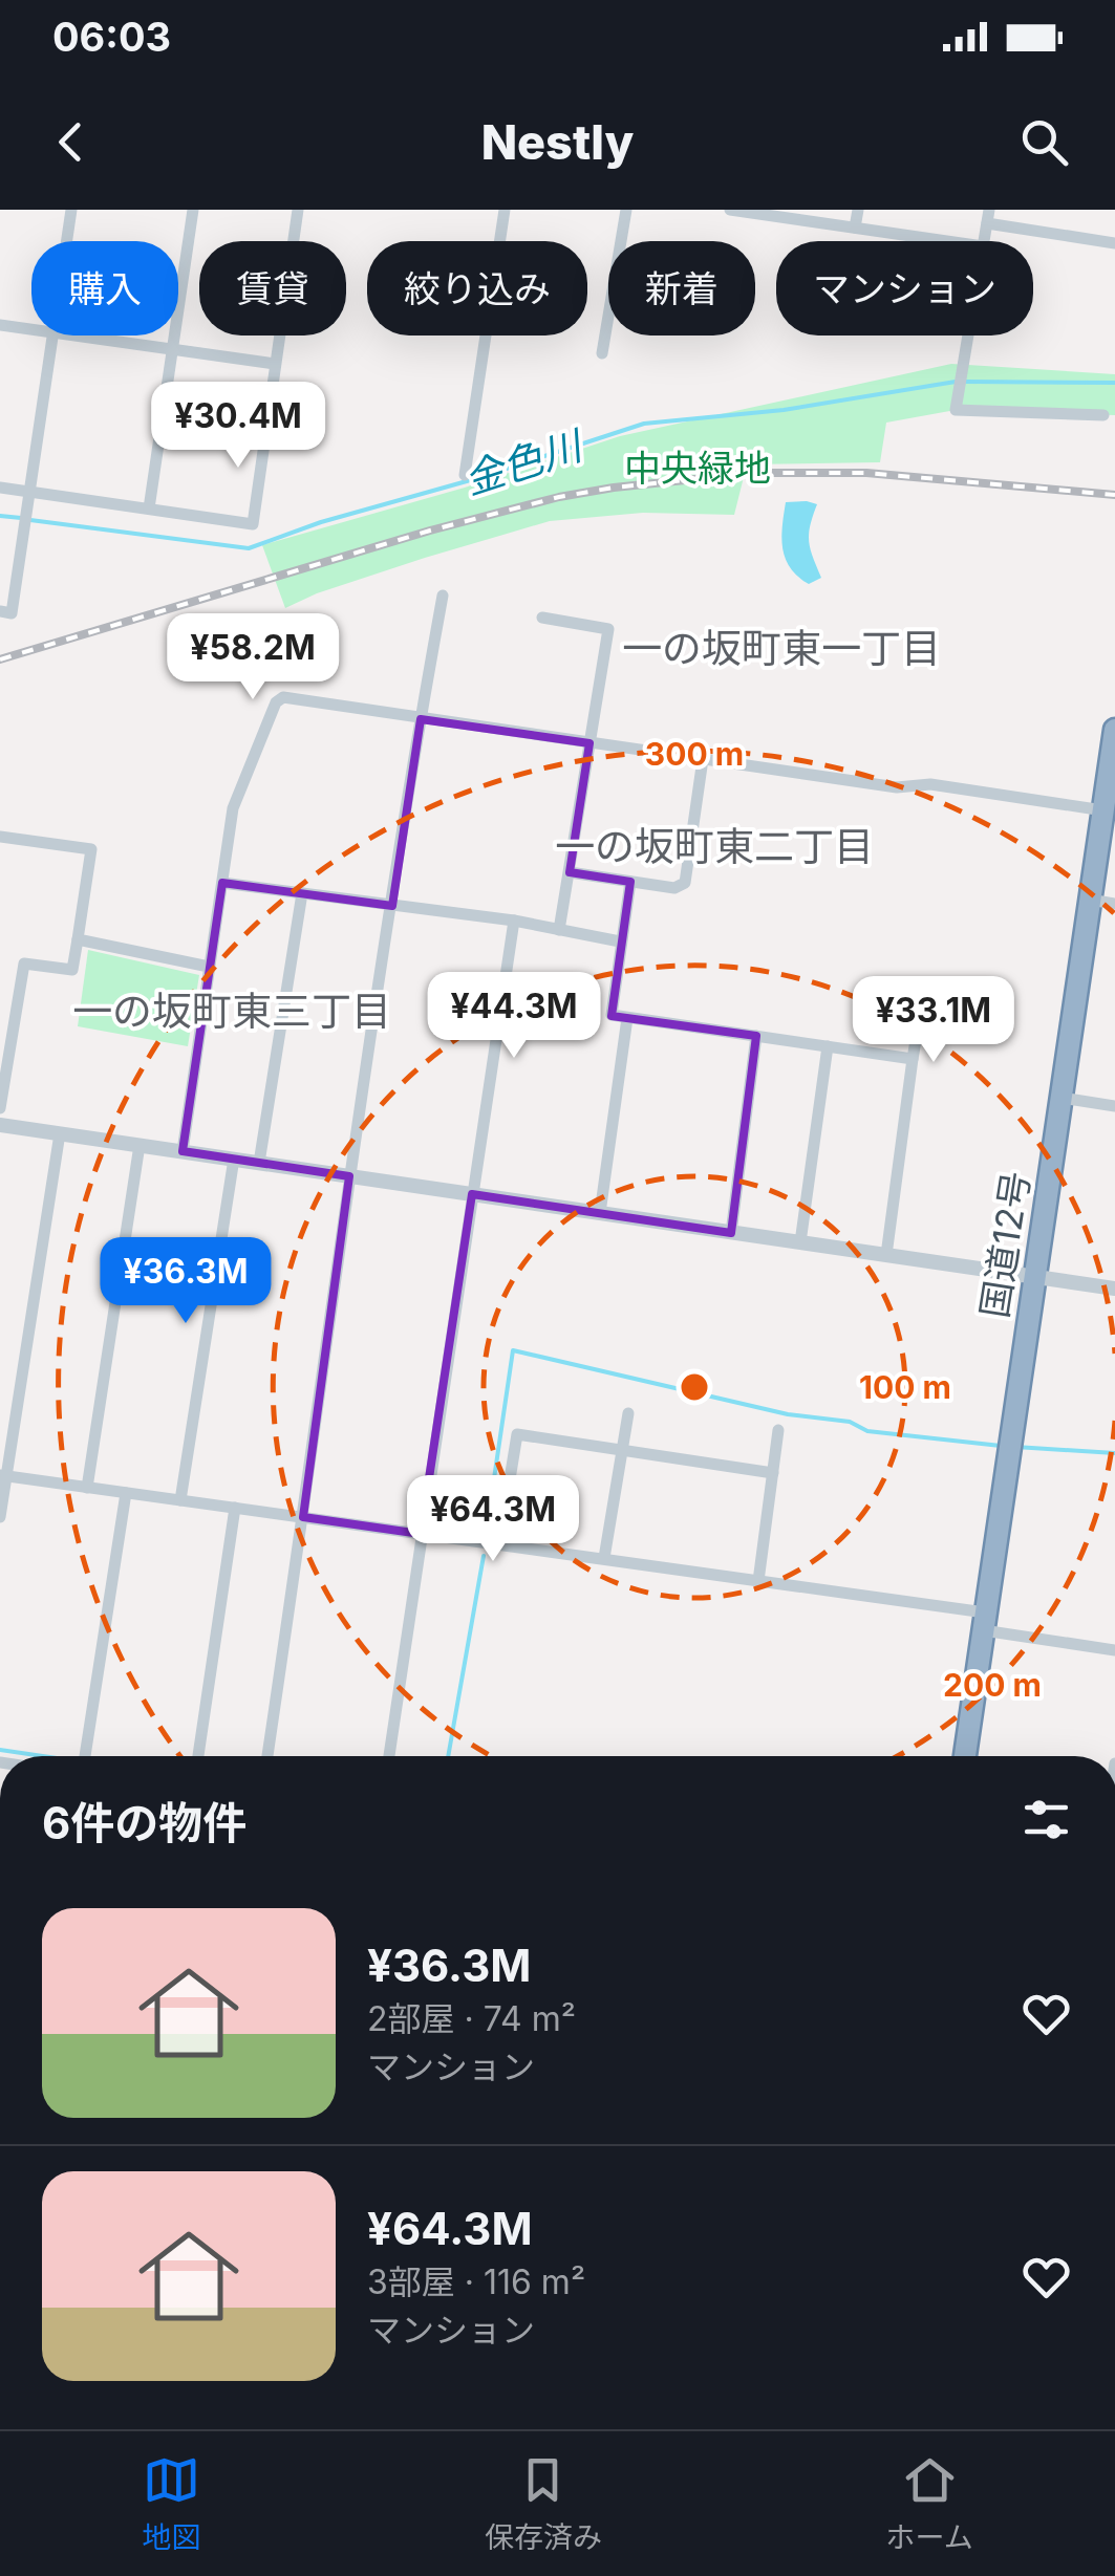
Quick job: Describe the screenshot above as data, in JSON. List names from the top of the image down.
{
  "streets": {
    "highway": ["国道12号"]
  },
  "districts": ["一の坂町東一丁目", "一の坂町東二丁目", "一の坂町東三丁目"],
  "water": ["金色川"],
  "parks": ["中央緑地"],
  "page": {
    "status": "06:03",
    "header": "Nestly",
    "chip": [
      "購入",
      "賃貸",
      "絞り込み",
      "新着",
      "マンション"
    ],
    "price": [
      "¥30.4M",
      "¥58.2M",
      "¥44.3M",
      "¥33.1M",
      "¥36.3M",
      "¥64.3M"
    ],
    "heading": "6件の物件",
    "list": [
      {
        "name": "¥36.3M",
        "note": "2部屋 · 74 m² · マンション"
      },
      {
        "name": "¥64.3M",
        "note": "3部屋 · 116 m² · マンション"
      }
    ],
    "tabs": ["地図", "保存済み", "ホーム"]
  },
  "rings": ["300 m", "100 m", "200 m"]
}
